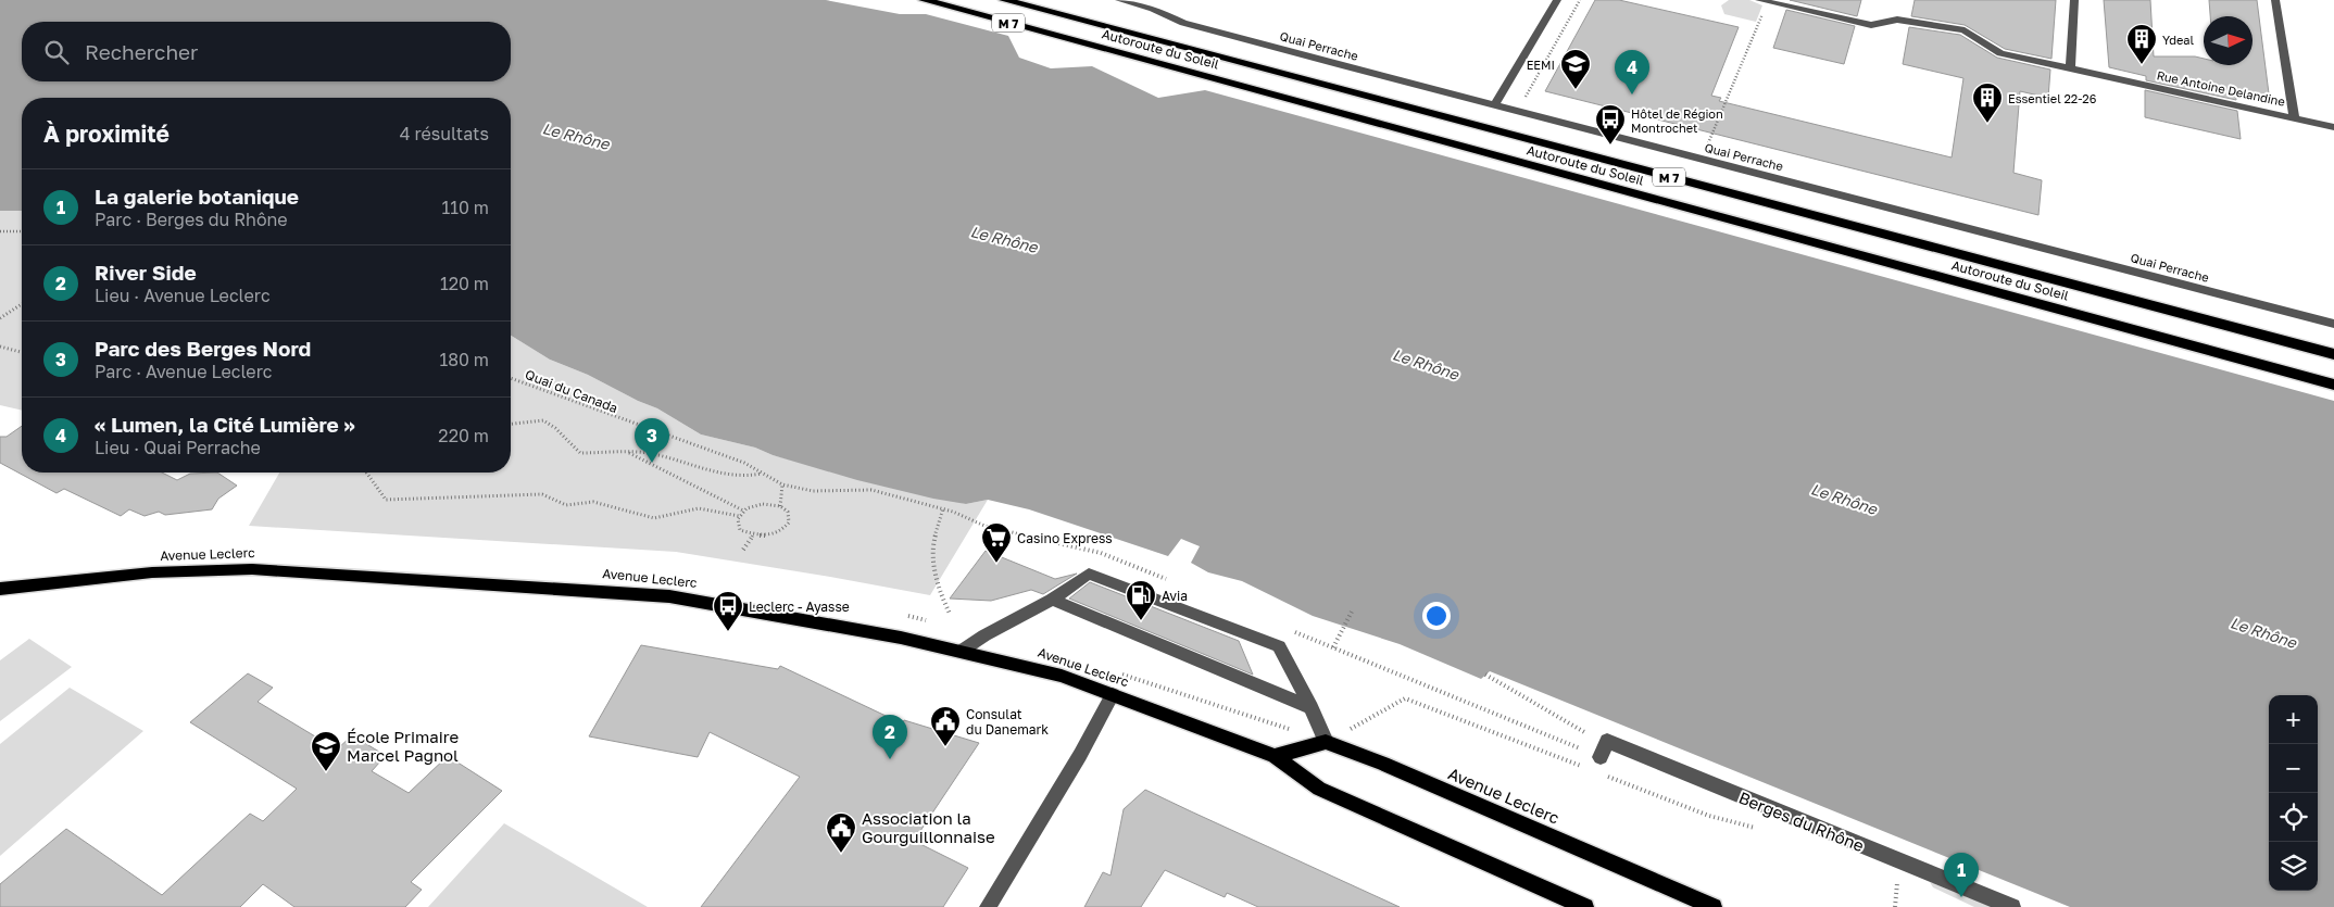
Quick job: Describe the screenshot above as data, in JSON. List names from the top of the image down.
{
  "streets": {
    "highway": ["M 7", "Autoroute du Soleil"],
    "main road": ["Avenue Leclerc"],
    "street": ["Quai Perrache", "Rue Antoine Delandine", "Berges du Rhône"],
    "path": ["Quai du Canada"]
  },
  "water": ["Le Rhône"],
  "places": {
    "building": ["Ydeal", "Essentiel 22-26"],
    "school or university": ["EEMI", "École Primaire Marcel Pagnol"],
    "bus stop": ["Hôtel de Région Montrochet", "Leclerc - Ayasse"],
    "supermarket": ["Casino Express"],
    "fuel station": ["Avia"],
    "public building": ["Consulat du Danemark", "Association la Gourguillonnaise"]
  },
  "north": "right",
  "page": {
    "search": "Rechercher",
    "pins": [
      "4",
      "3",
      "2",
      "1"
    ],
    "heading": ["À proximité", "4 résultats"],
    "list": [
      {
        "mark": "1",
        "name": "La galerie botanique",
        "note": "Parc · Berges du Rhône",
        "value": "110 m"
      },
      {
        "mark": "2",
        "name": "River Side",
        "note": "Lieu · Avenue Leclerc",
        "value": "120 m"
      },
      {
        "mark": "3",
        "name": "Parc des Berges Nord",
        "note": "Parc · Avenue Leclerc",
        "value": "180 m"
      },
      {
        "mark": "4",
        "name": "« Lumen, la Cité Lumière »",
        "note": "Lieu · Quai Perrache",
        "value": "220 m"
      }
    ],
    "map_buttons": ["+", "−"]
  }
}
